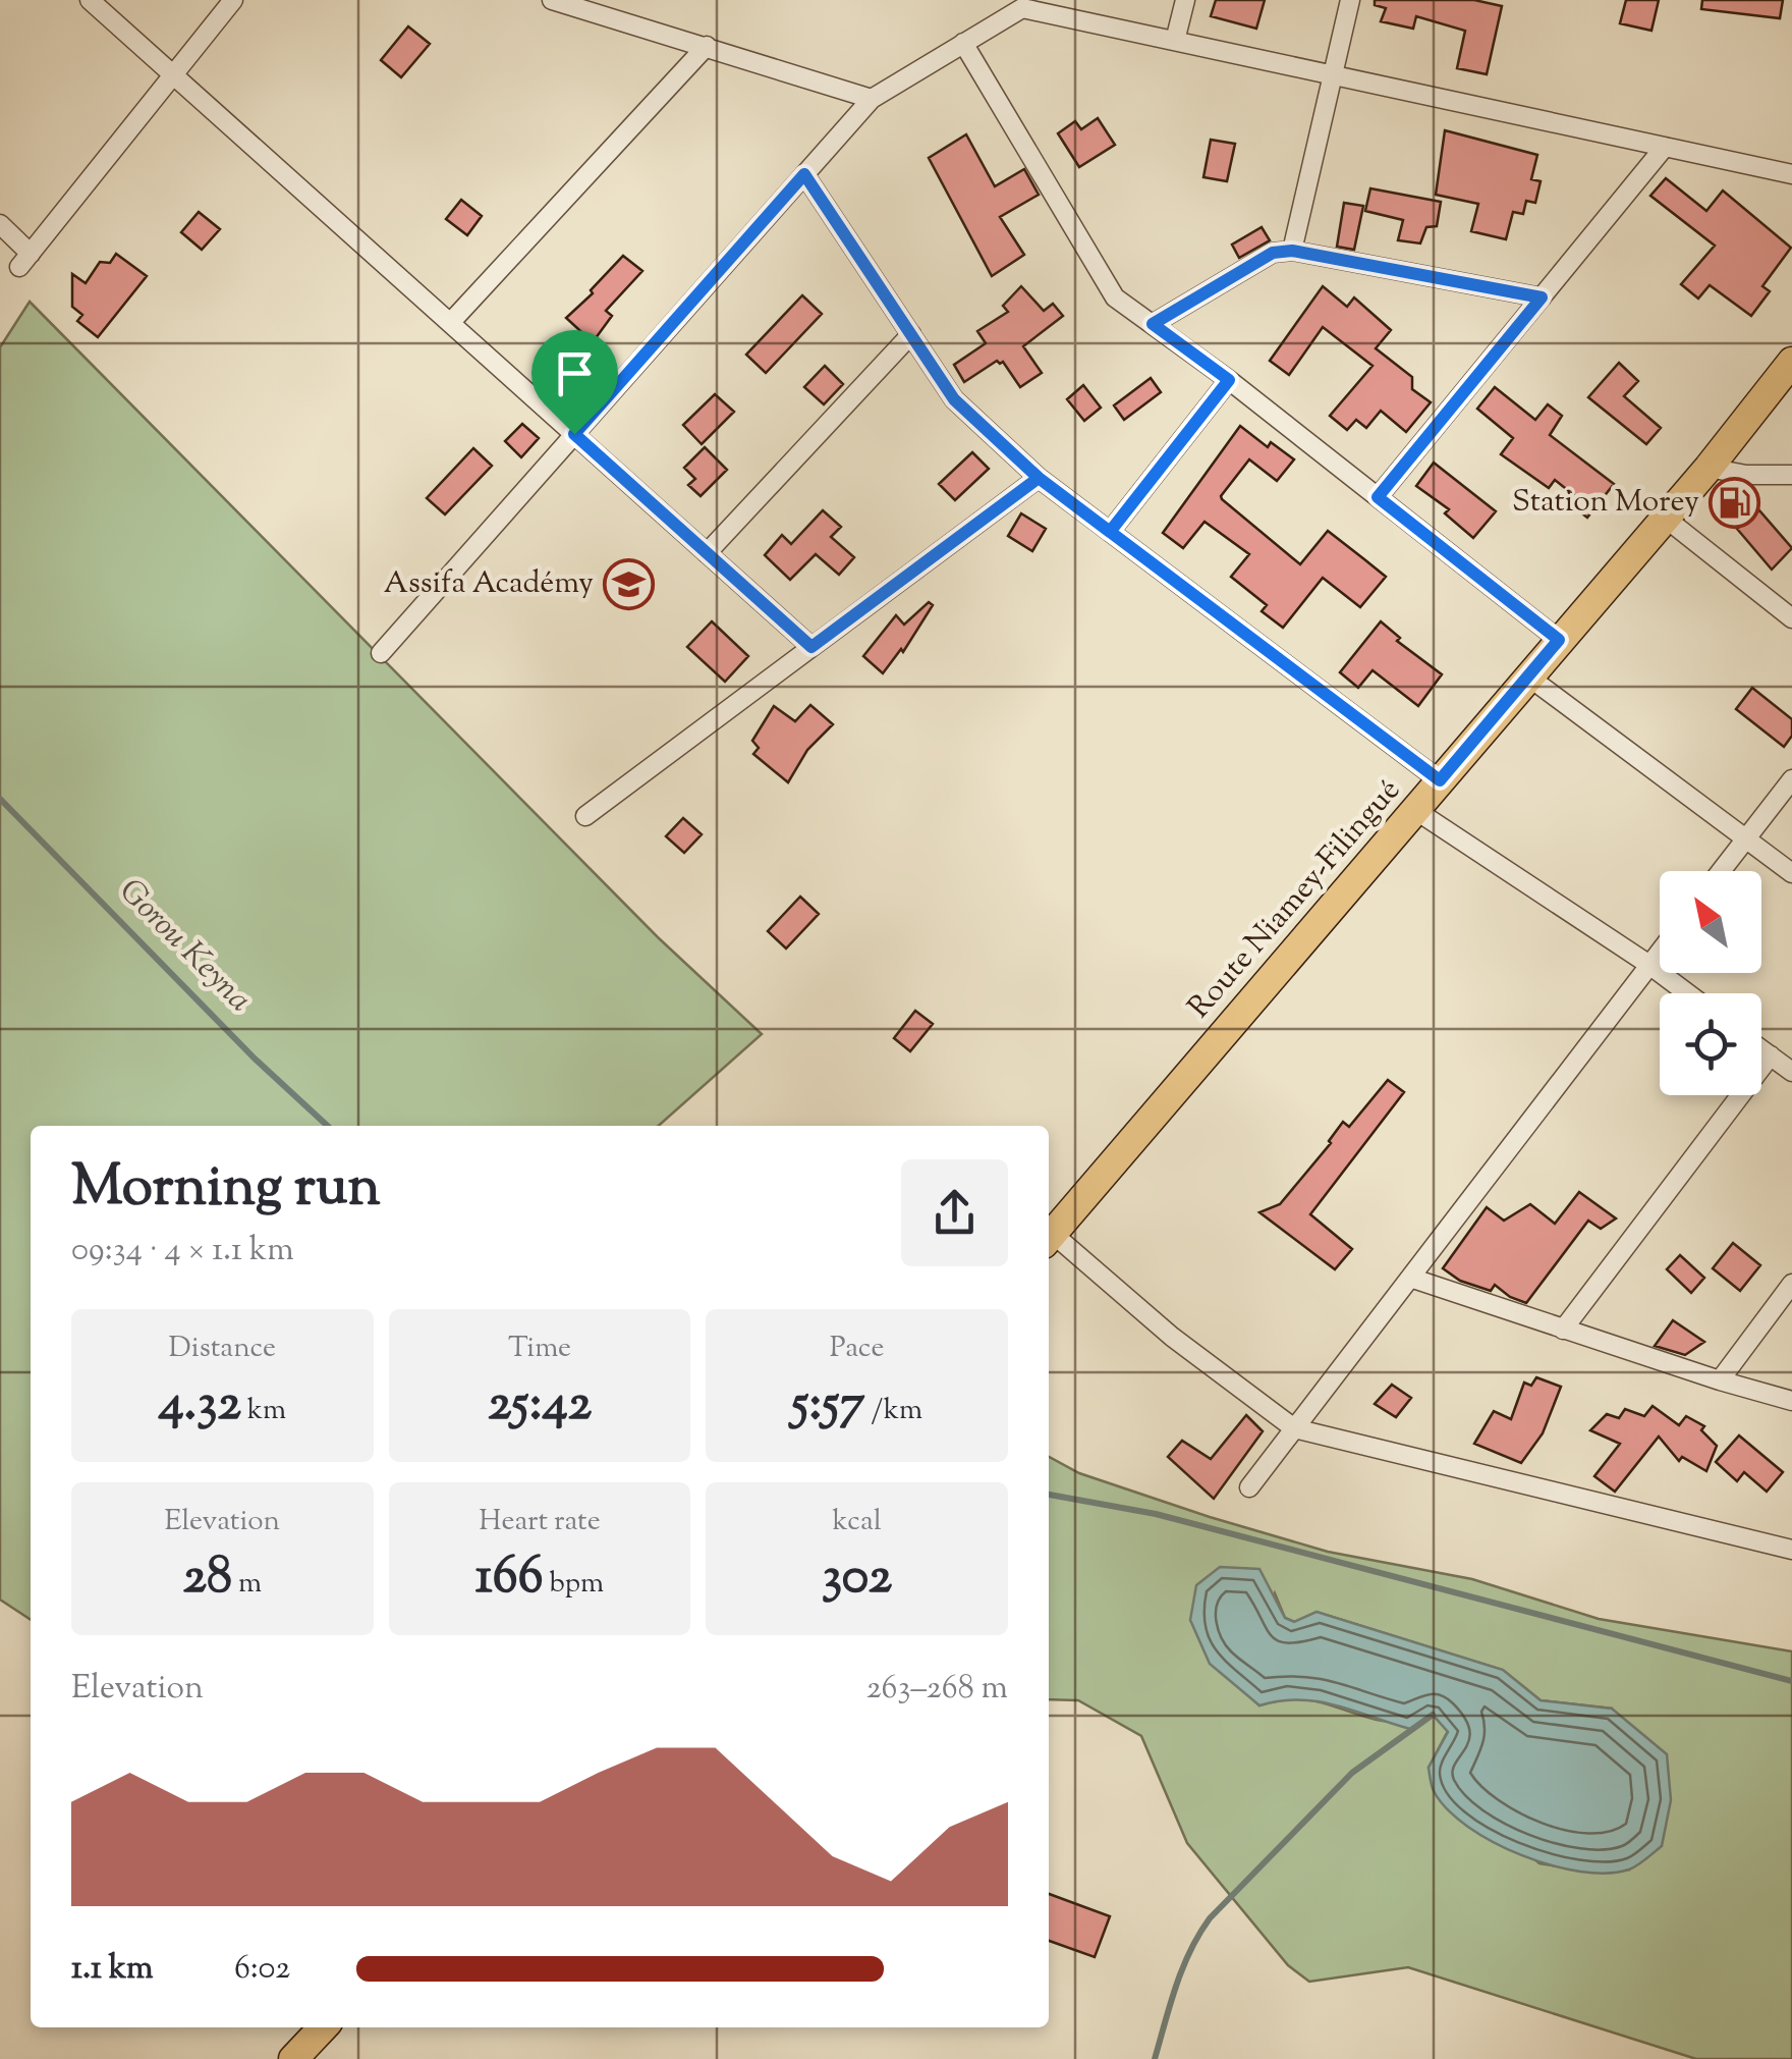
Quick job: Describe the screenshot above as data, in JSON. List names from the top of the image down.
{
  "streets": {
    "main road": ["Route Niamey-Filingué"]
  },
  "water": ["Gorou Keyna"],
  "places": {
    "fuel station": ["Station Morey"],
    "school or university": ["Assifa Académy"]
  },
  "north": "top left",
  "page": {
    "heading": ["Morning run", "09:34 · 4 × 1.1 km"],
    "stats": [
      ["Distance", "4.32 km"],
      ["Time", "25:42"],
      ["Pace", "5:57 /km"],
      ["Elevation", "28 m"],
      ["Heart rate", "166 bpm"],
      ["kcal", "302"]
    ],
    "chart": ["Elevation", "263–268 m"],
    "list": [
      {
        "name": "1.1 km",
        "note": "6:02"
      }
    ]
  }
}
